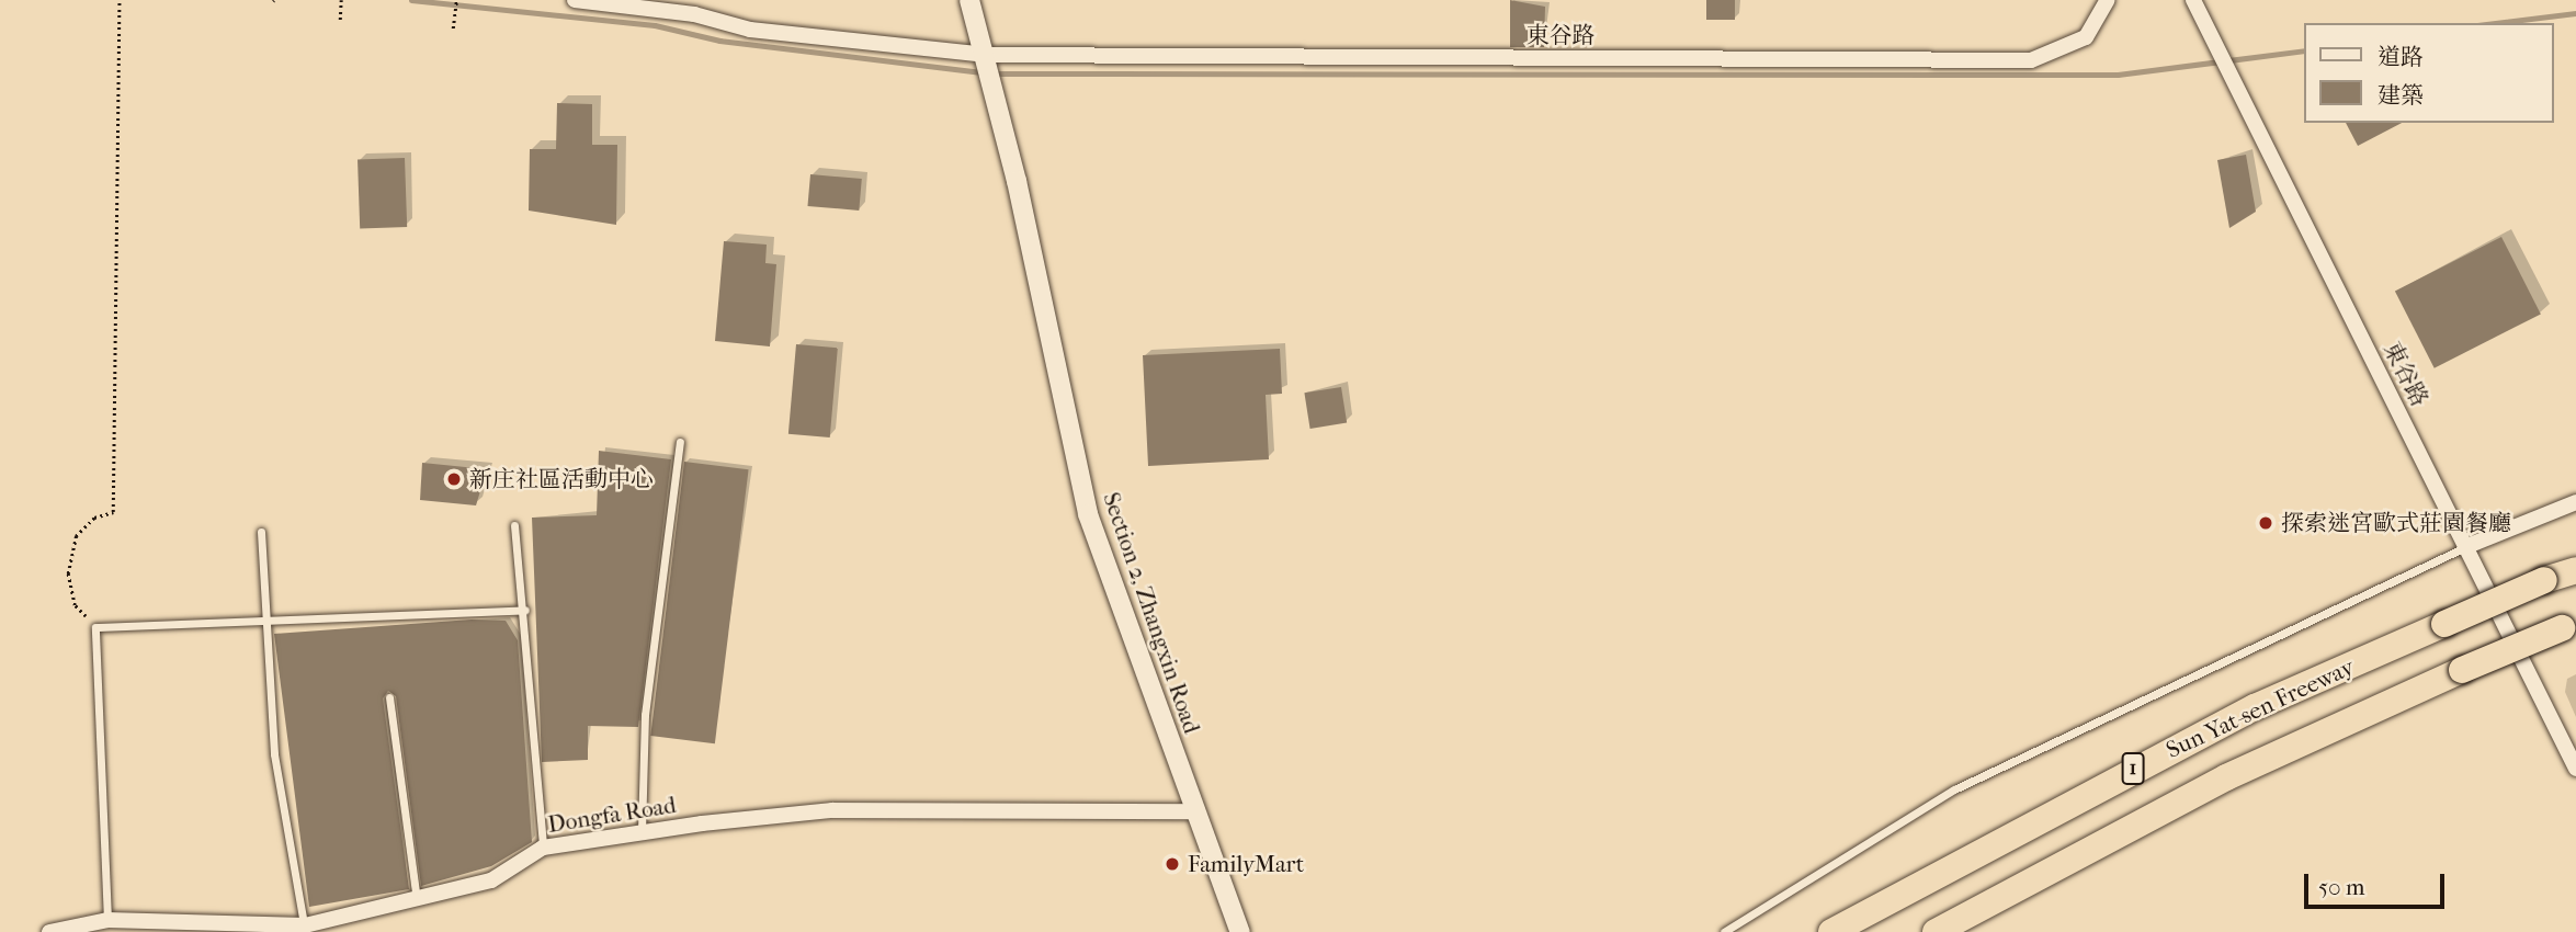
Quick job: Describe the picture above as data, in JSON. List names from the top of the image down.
{
  "streets": {
    "highway": ["Sun Yat-sen Freeway", "1"],
    "street": ["東谷路", "Section 2, Zhangxin Road", "Dongfa Road"]
  },
  "crossings": [
    ["東谷路", "Section 2, Zhangxin Road"],
    ["Section 2, Zhangxin Road", "Dongfa Road"]
  ],
  "places": ["新庄社區活動中心", "探索迷宮歐式莊園餐廳", "FamilyMart"],
  "legend": ["道路", "建築"],
  "scale_bar": "50 m"
}
